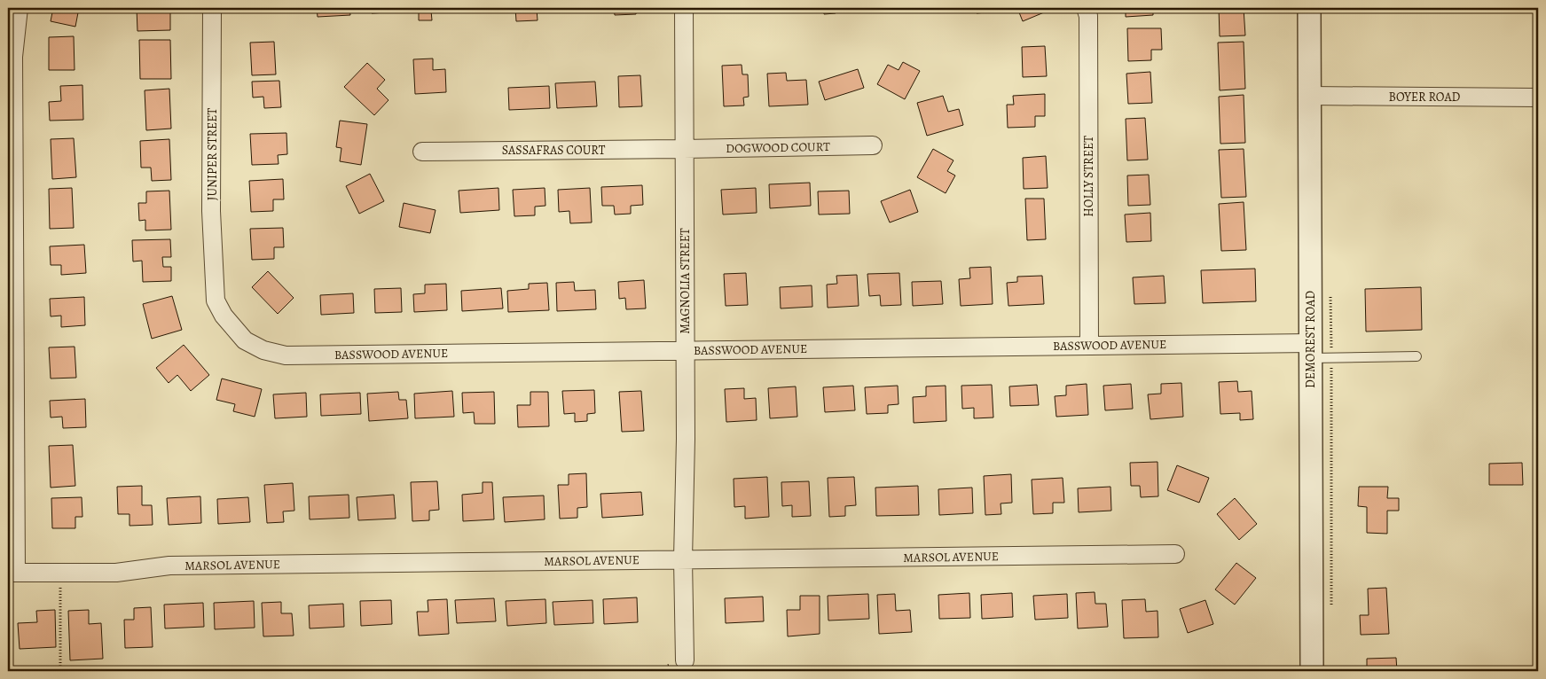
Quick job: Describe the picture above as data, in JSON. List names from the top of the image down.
{
  "streets": {
    "street": [
      "BOYER ROAD",
      "DOGWOOD COURT",
      "SASSAFRAS COURT",
      "JUNIPER STREET",
      "HOLLY STREET",
      "MAGNOLIA STREET",
      "DEMOREST ROAD",
      "BASSWOOD AVENUE",
      "MARSOL AVENUE"
    ]
  },
  "crossings": [
    ["BOYER ROAD", "DEMOREST ROAD"],
    ["DOGWOOD COURT", "SASSAFRAS COURT"],
    ["DOGWOOD COURT", "MAGNOLIA STREET"],
    ["SASSAFRAS COURT", "MAGNOLIA STREET"],
    ["JUNIPER STREET", "BASSWOOD AVENUE"],
    ["HOLLY STREET", "BASSWOOD AVENUE"],
    ["MAGNOLIA STREET", "BASSWOOD AVENUE"],
    ["MAGNOLIA STREET", "MARSOL AVENUE"],
    ["DEMOREST ROAD", "BASSWOOD AVENUE"]
  ]
}
